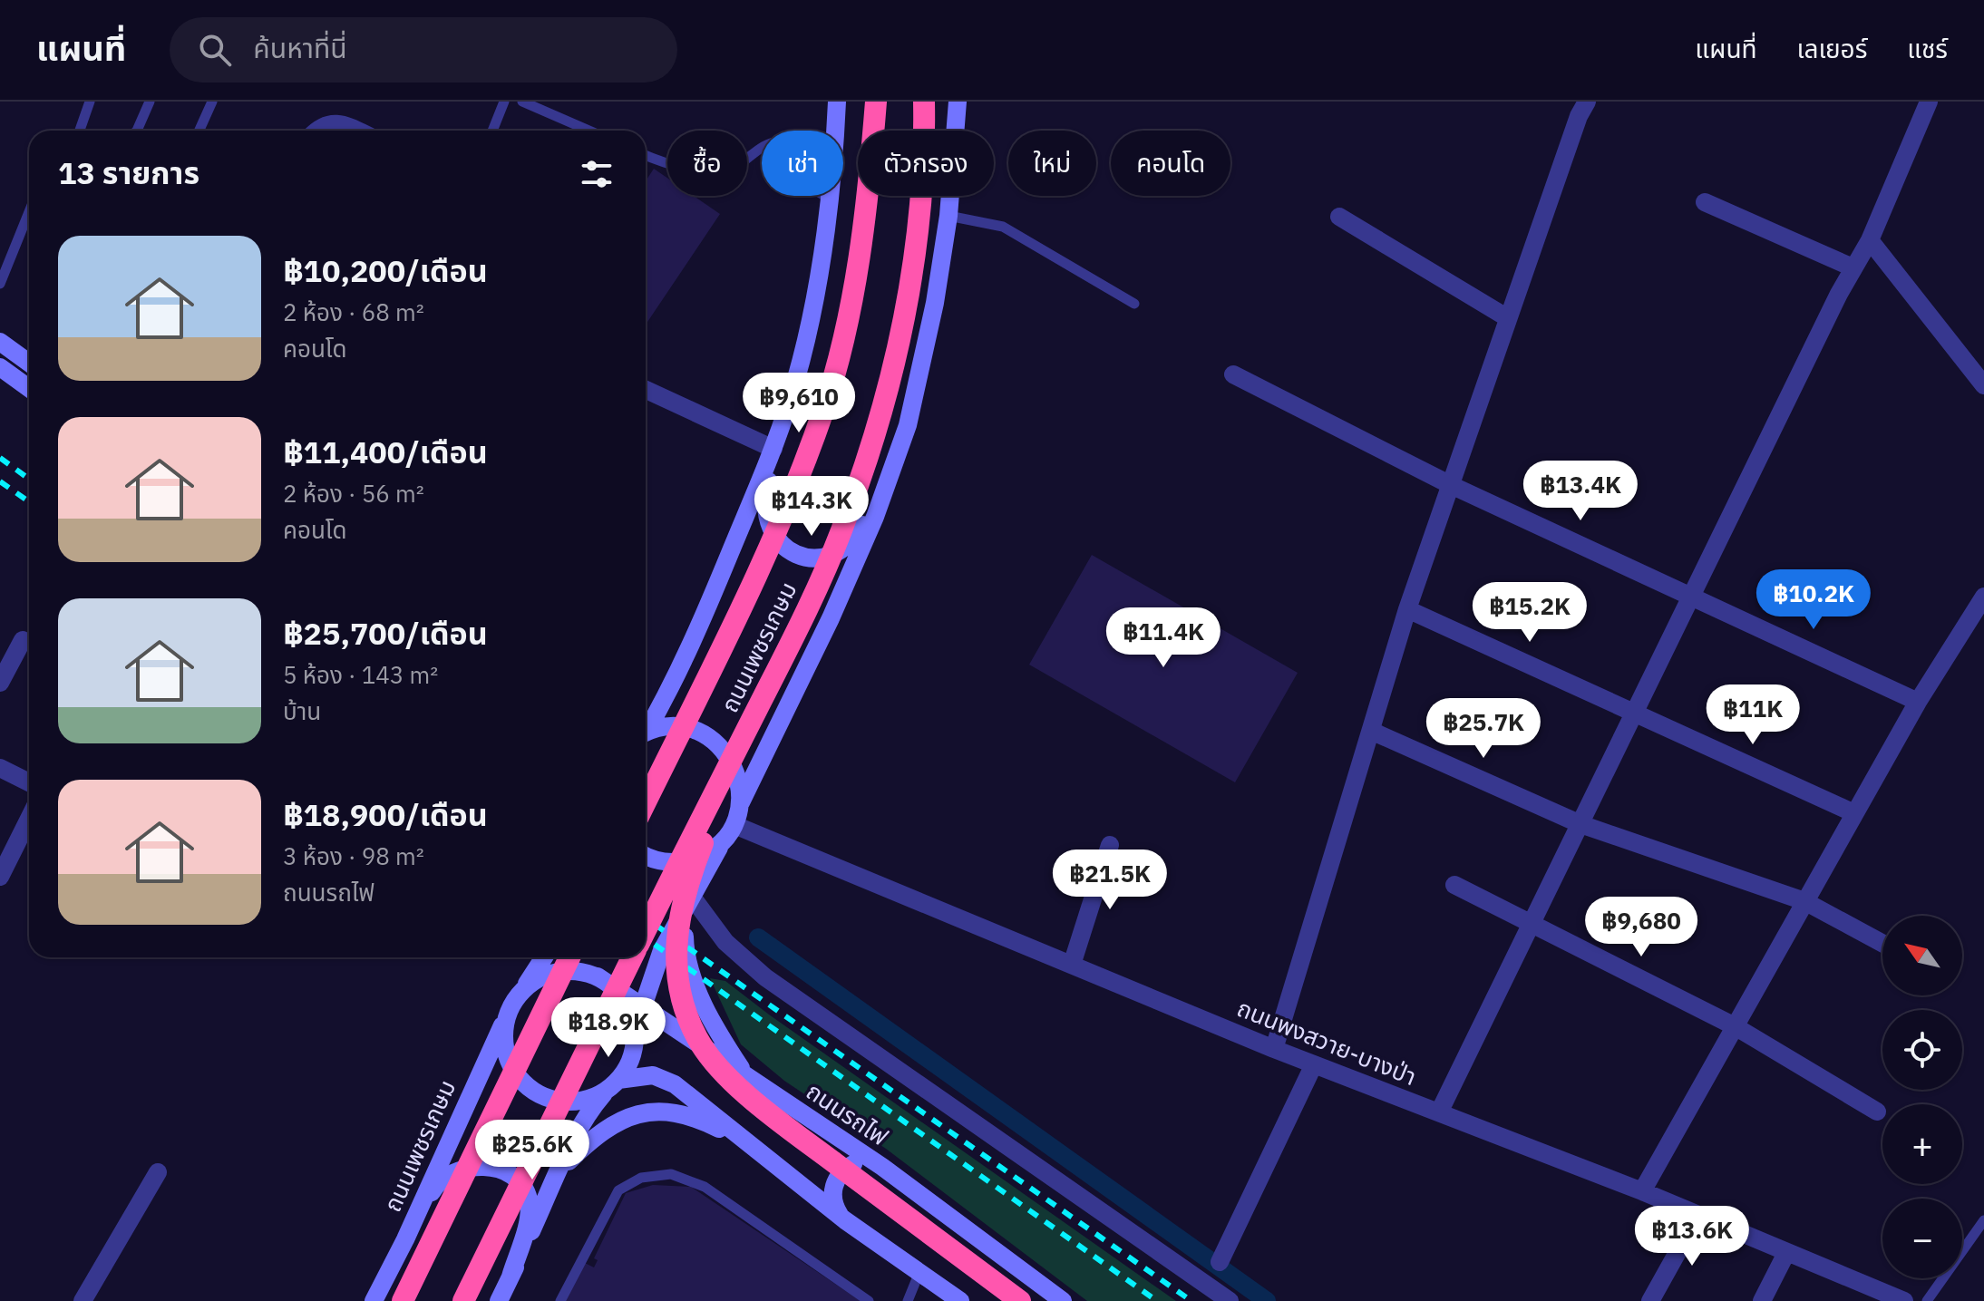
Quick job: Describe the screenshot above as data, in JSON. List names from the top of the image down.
{
  "streets": {
    "highway": ["ถนนเพชรเกษม"],
    "main road": ["ถนนรถไฟ"],
    "street": ["ถนนพงสวาย-บางป่า"]
  },
  "north": "top left",
  "page": {
    "header": "แผนที่",
    "search": "ค้นหาที่นี่",
    "nav": ["แผนที่", "เลเยอร์", "แชร์"],
    "chip": [
      "ซื้อ",
      "เช่า",
      "ตัวกรอง",
      "ใหม่",
      "คอนโด"
    ],
    "heading": "13 รายการ",
    "list": [
      {
        "name": "฿10,200/เดือน",
        "note": "2 ห้อง · 68 m² · คอนโด"
      },
      {
        "name": "฿11,400/เดือน",
        "note": "2 ห้อง · 56 m² · คอนโด"
      },
      {
        "name": "฿25,700/เดือน",
        "note": "5 ห้อง · 143 m² · บ้าน"
      },
      {
        "name": "฿18,900/เดือน",
        "note": "3 ห้อง · 98 m² · ถนนรถไฟ"
      }
    ],
    "price": [
      "฿9,610",
      "฿13.4K",
      "฿14.3K",
      "฿10.2K",
      "฿15.2K",
      "฿11.4K",
      "฿11K",
      "฿25.7K",
      "฿21.5K",
      "฿9,680",
      "฿18.9K",
      "฿25.6K",
      "฿13.6K"
    ],
    "map_buttons": ["+", "−"]
  }
}
